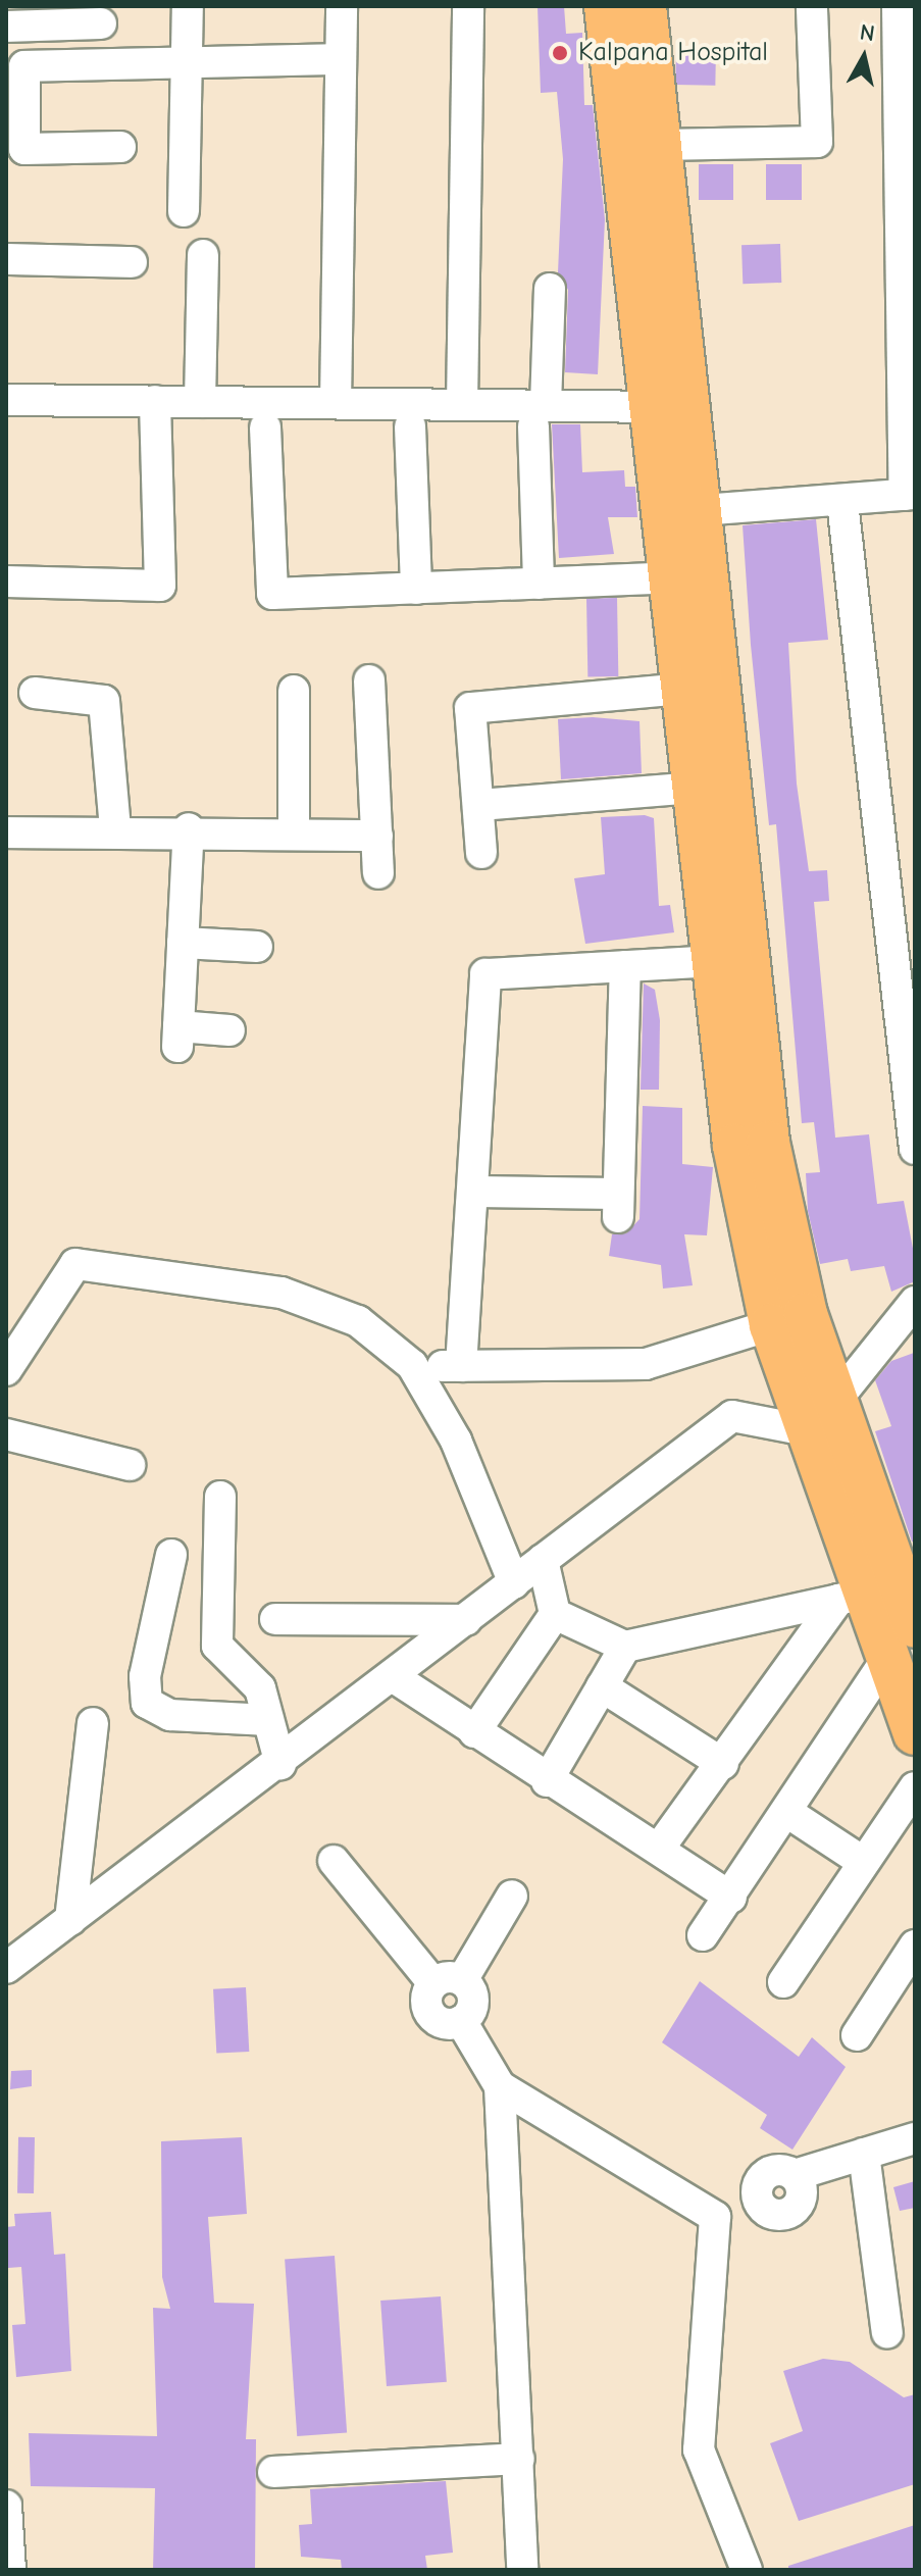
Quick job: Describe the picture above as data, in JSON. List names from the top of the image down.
{
  "places": ["Kalpana Hospital"],
  "north": "top"
}
